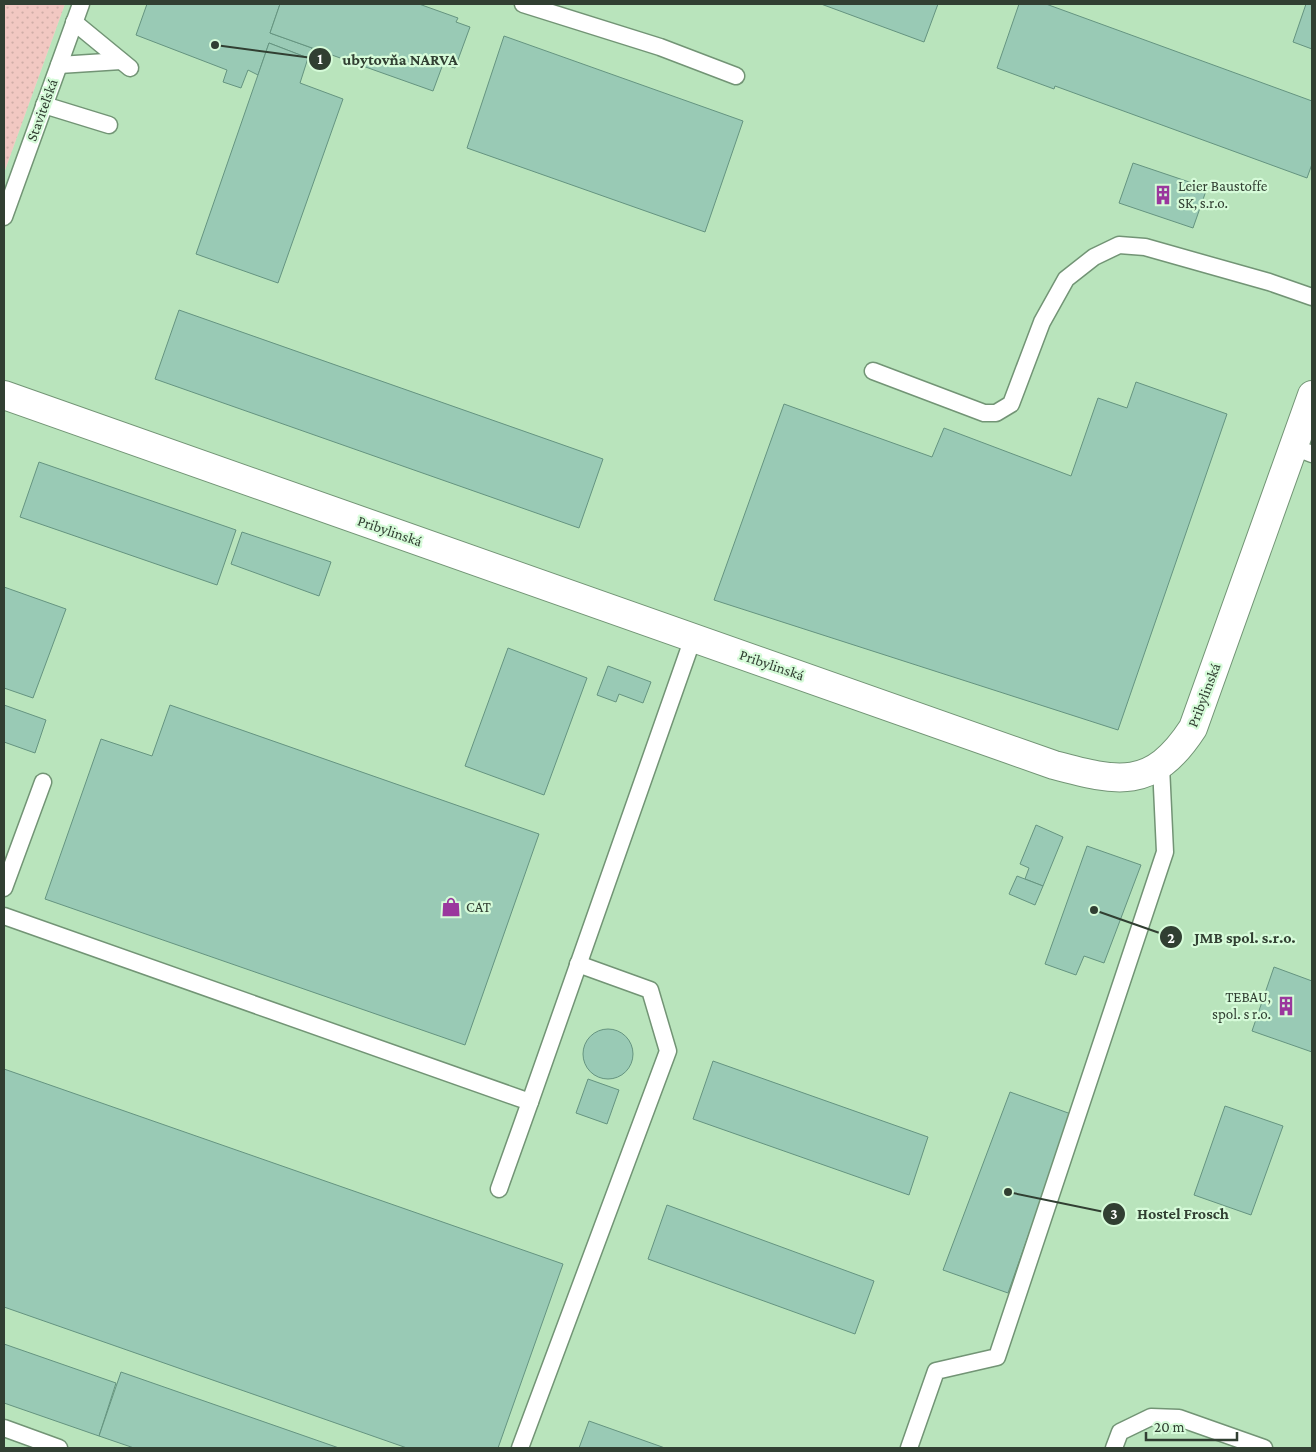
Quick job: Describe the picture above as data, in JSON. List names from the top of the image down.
{
  "streets": {
    "street": ["Pribylinská"],
    "lane": ["Staviteľská"]
  },
  "places": {
    "other": ["ubytovňa NARVA", "JMB spol. s.r.o.", "Hostel Frosch"],
    "building": ["Leier Baustoffe SK, s.r.o.", "TEBAU, spol. s r.o."],
    "shop": ["CAT"]
  },
  "scale_bar": "20 m"
}
